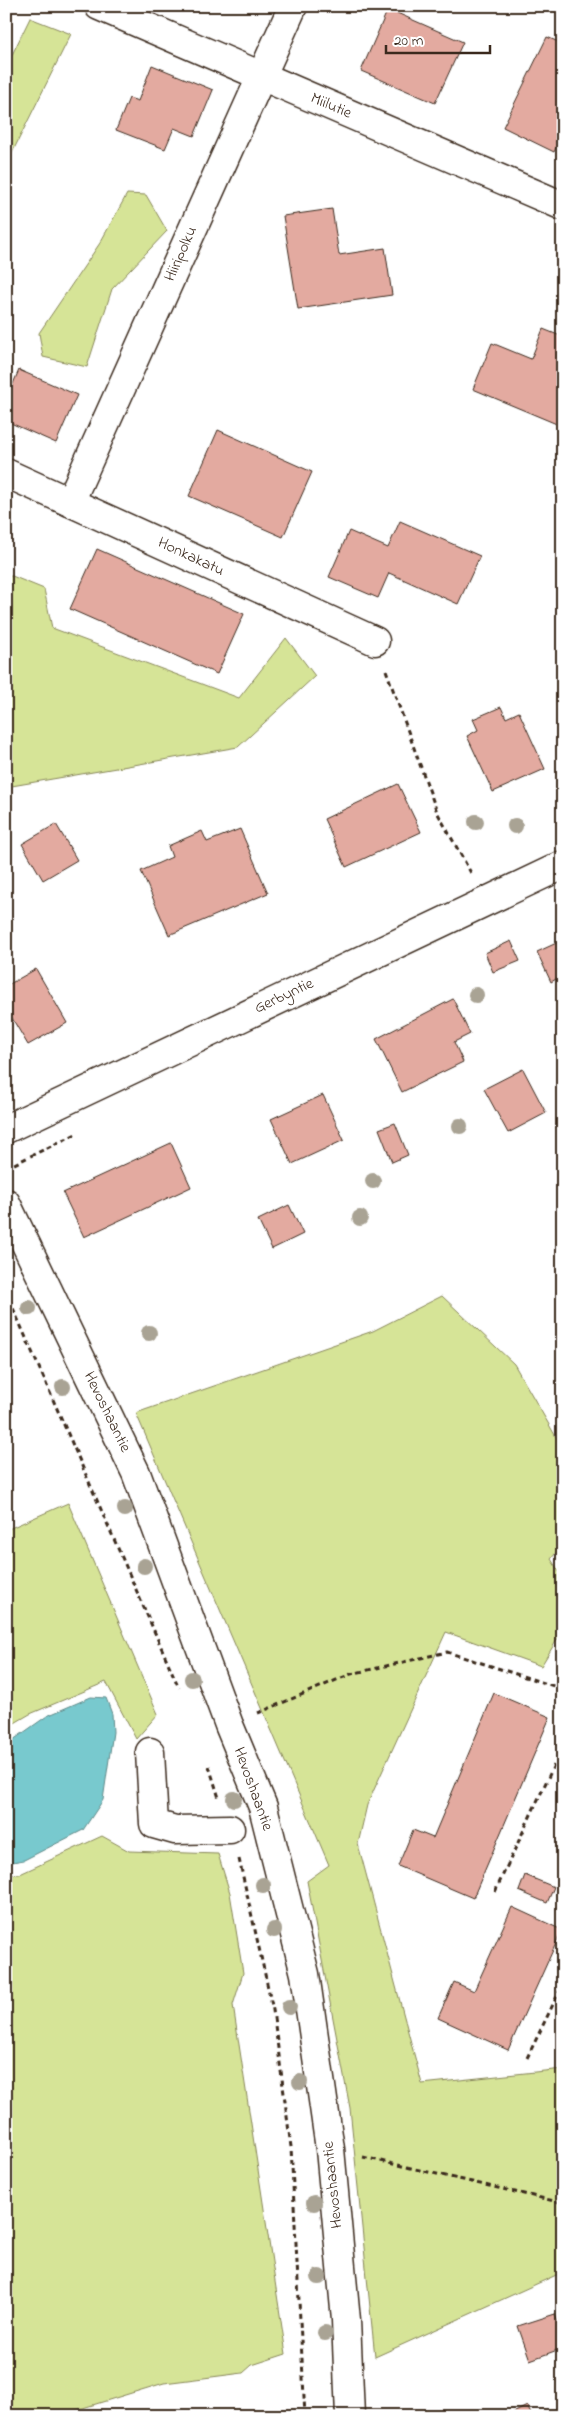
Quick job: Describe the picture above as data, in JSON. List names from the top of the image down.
{
  "streets": {
    "street": [
      "Miilutie",
      "Hiiripolku",
      "Honkakatu",
      "Gerbyntie",
      "Hevoshaantie"
    ]
  },
  "crossings": [
    ["Miilutie", "Hiiripolku"],
    ["Hiiripolku", "Honkakatu"]
  ],
  "scale_bar": "20 m"
}
